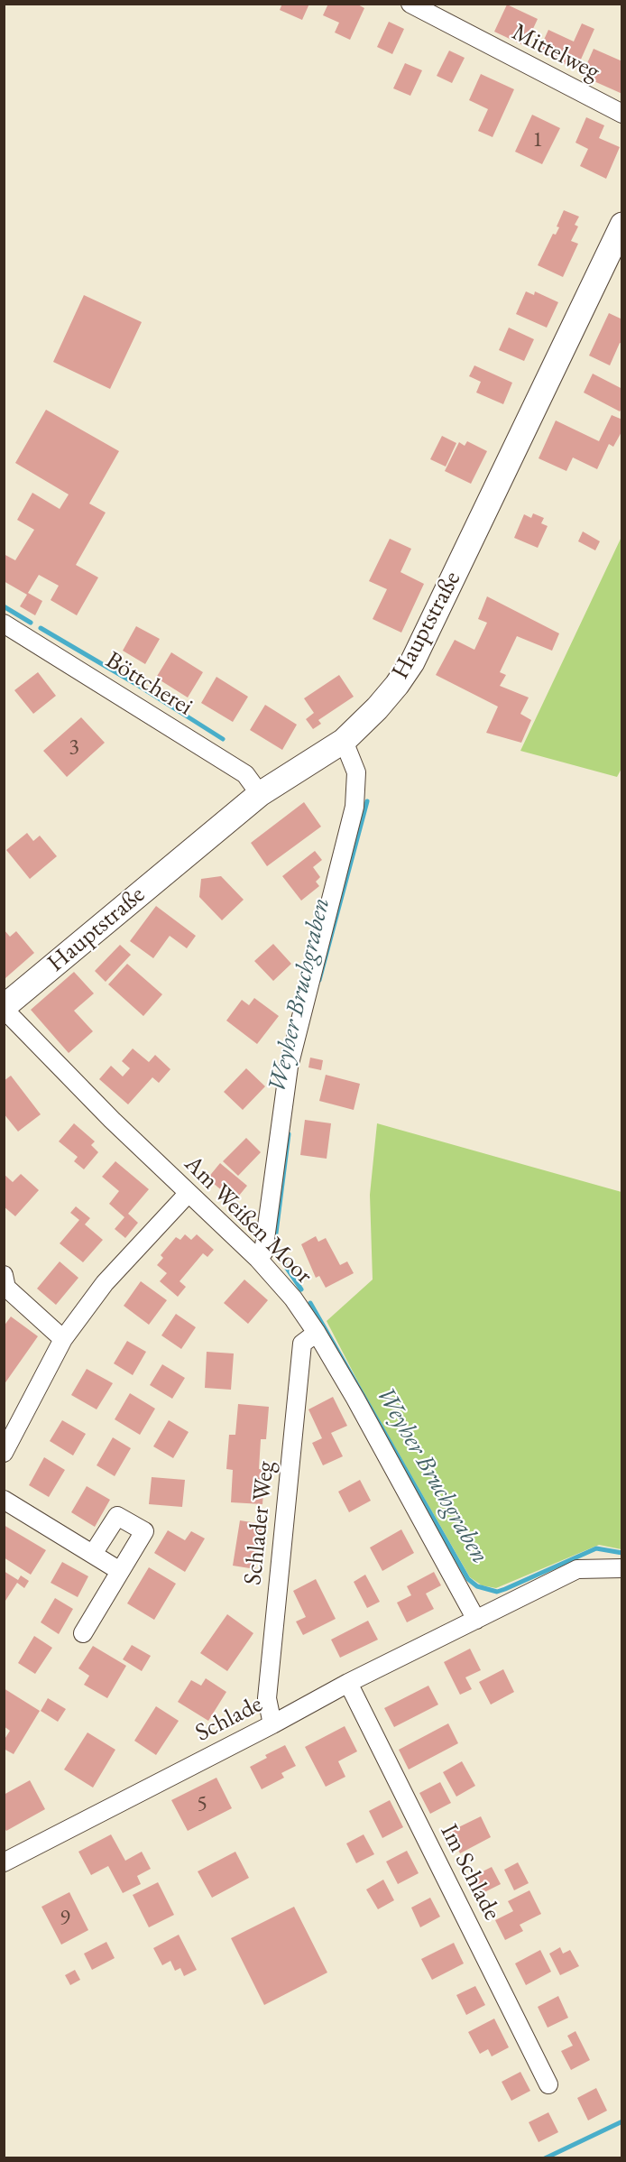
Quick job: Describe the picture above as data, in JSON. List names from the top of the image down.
{
  "streets": {
    "main road": ["Hauptstraße"],
    "street": [
      "Mittelweg",
      "Böttcherei",
      "Am Weißen Moor",
      "Schlader Weg",
      "Schlade",
      "Im Schlade"
    ]
  },
  "crossings": [
    ["Hauptstraße", "Böttcherei"],
    ["Hauptstraße", "Am Weißen Moor"],
    ["Am Weißen Moor", "Schlader Weg"],
    ["Am Weißen Moor", "Schlade"],
    ["Schlader Weg", "Schlade"],
    ["Schlade", "Im Schlade"]
  ],
  "water": ["Weyher Bruchgraben"],
  "house_numbers": [
    "1",
    "3",
    "5",
    "9"
  ]
}
